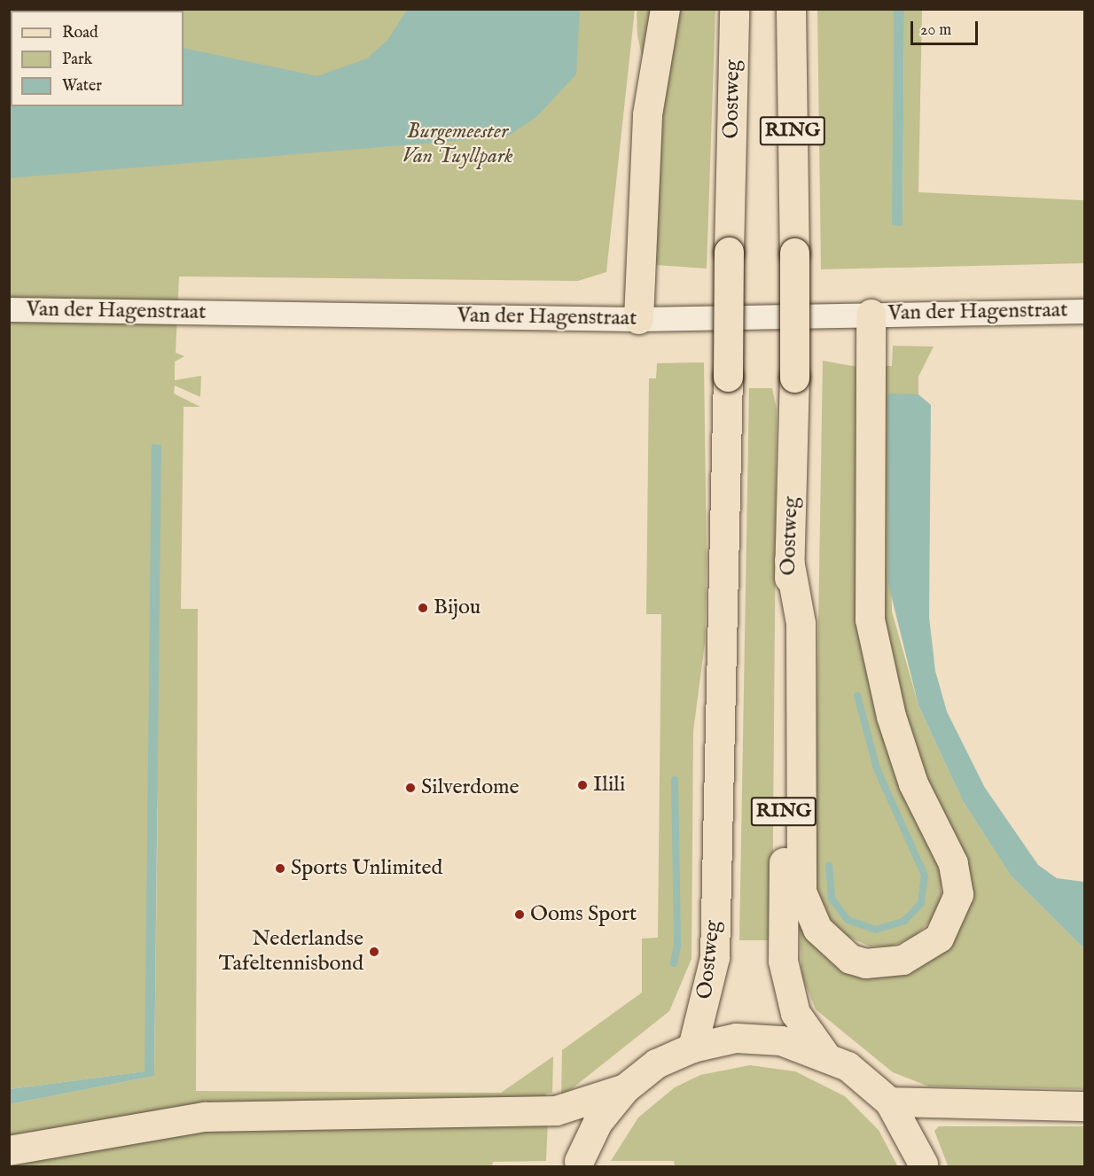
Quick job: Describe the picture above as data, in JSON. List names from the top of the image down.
{
  "streets": {
    "main road": ["Oostweg", "RING"],
    "street": ["Van der Hagenstraat"]
  },
  "crossings": [
    ["Oostweg", "RING"]
  ],
  "parks": ["Burgemeester Van Tuyllpark"],
  "places": [
    "Bijou",
    "Ilili",
    "Silverdome",
    "Sports Unlimited",
    "Ooms Sport",
    "Nederlandse Tafeltennisbond"
  ],
  "legend": ["Road", "Park", "Water"],
  "scale_bar": "20 m"
}
